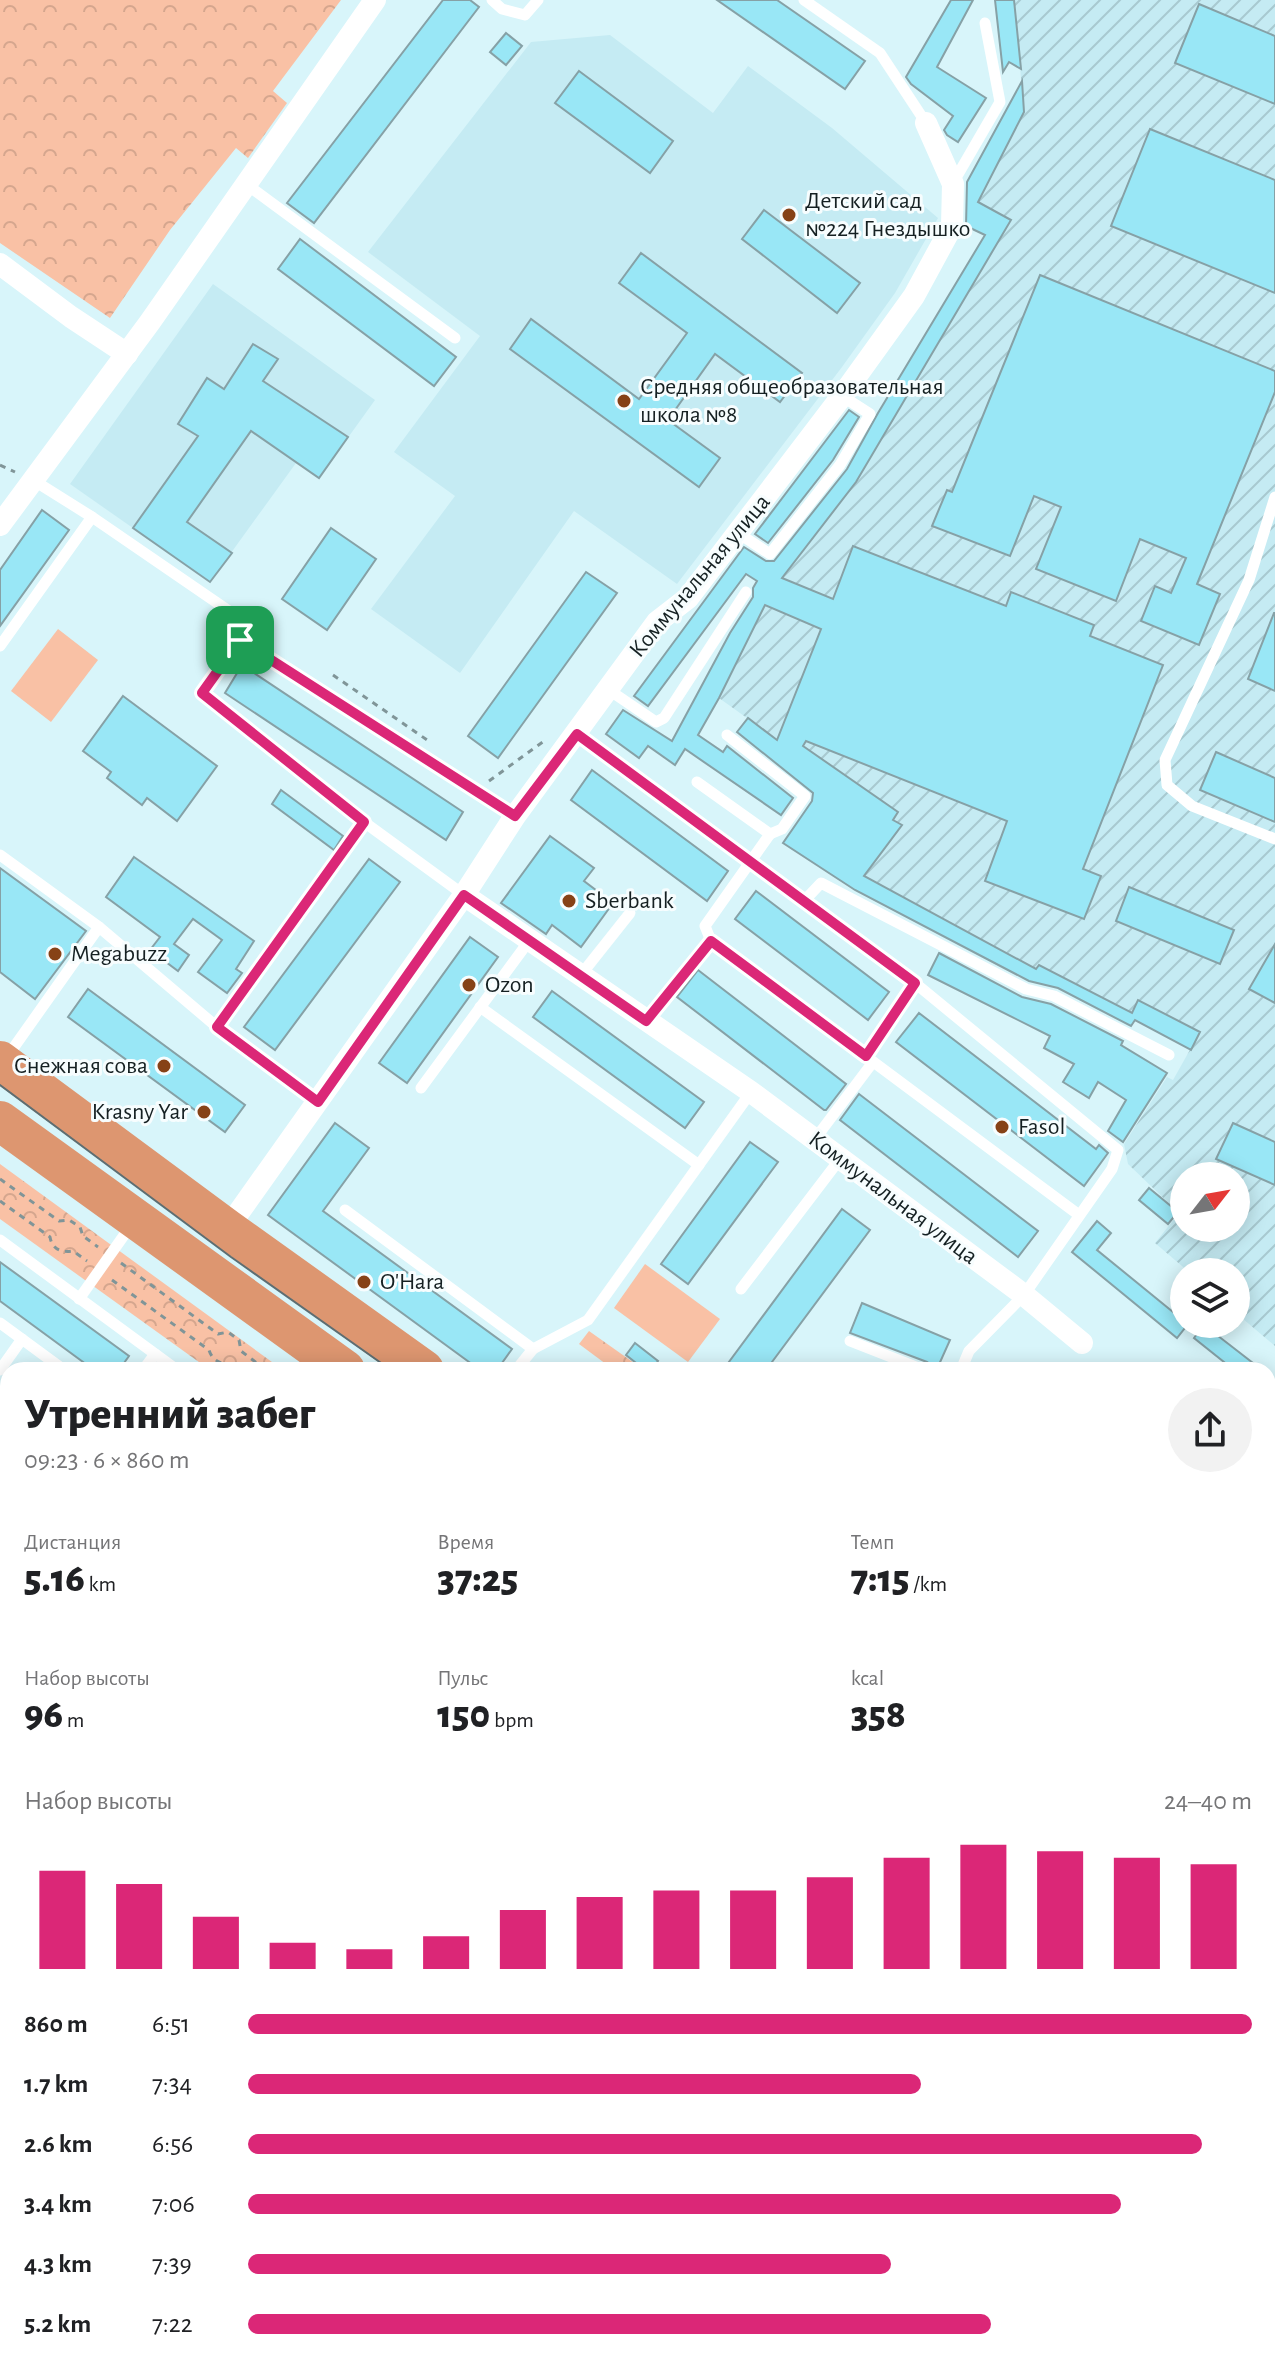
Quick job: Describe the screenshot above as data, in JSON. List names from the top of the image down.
{
  "streets": {
    "street": ["Коммунальная улица"]
  },
  "places": [
    "Детский сад №224 Гнездышко",
    "Средняя общеобразовательная школа №8",
    "Sberbank",
    "Megabuzz",
    "Ozon",
    "Снежная сова",
    "Krasny Yar",
    "Fasol",
    "O'Hara"
  ],
  "north": "top right",
  "page": {
    "heading": ["Утренний забег", "09:23 · 6 × 860 m"],
    "stats": [
      ["Дистанция", "5.16 km"],
      ["Время", "37:25"],
      ["Темп", "7:15 /km"],
      ["Набор высоты", "96 m"],
      ["Пульс", "150 bpm"],
      ["kcal", "358"]
    ],
    "chart": ["Набор высоты", "24–40 m"],
    "list": [
      {
        "name": "860 m",
        "note": "6:51"
      },
      {
        "name": "1.7 km",
        "note": "7:34"
      },
      {
        "name": "2.6 km",
        "note": "6:56"
      },
      {
        "name": "3.4 km",
        "note": "7:06"
      },
      {
        "name": "4.3 km",
        "note": "7:39"
      },
      {
        "name": "5.2 km",
        "note": "7:22"
      }
    ]
  }
}
